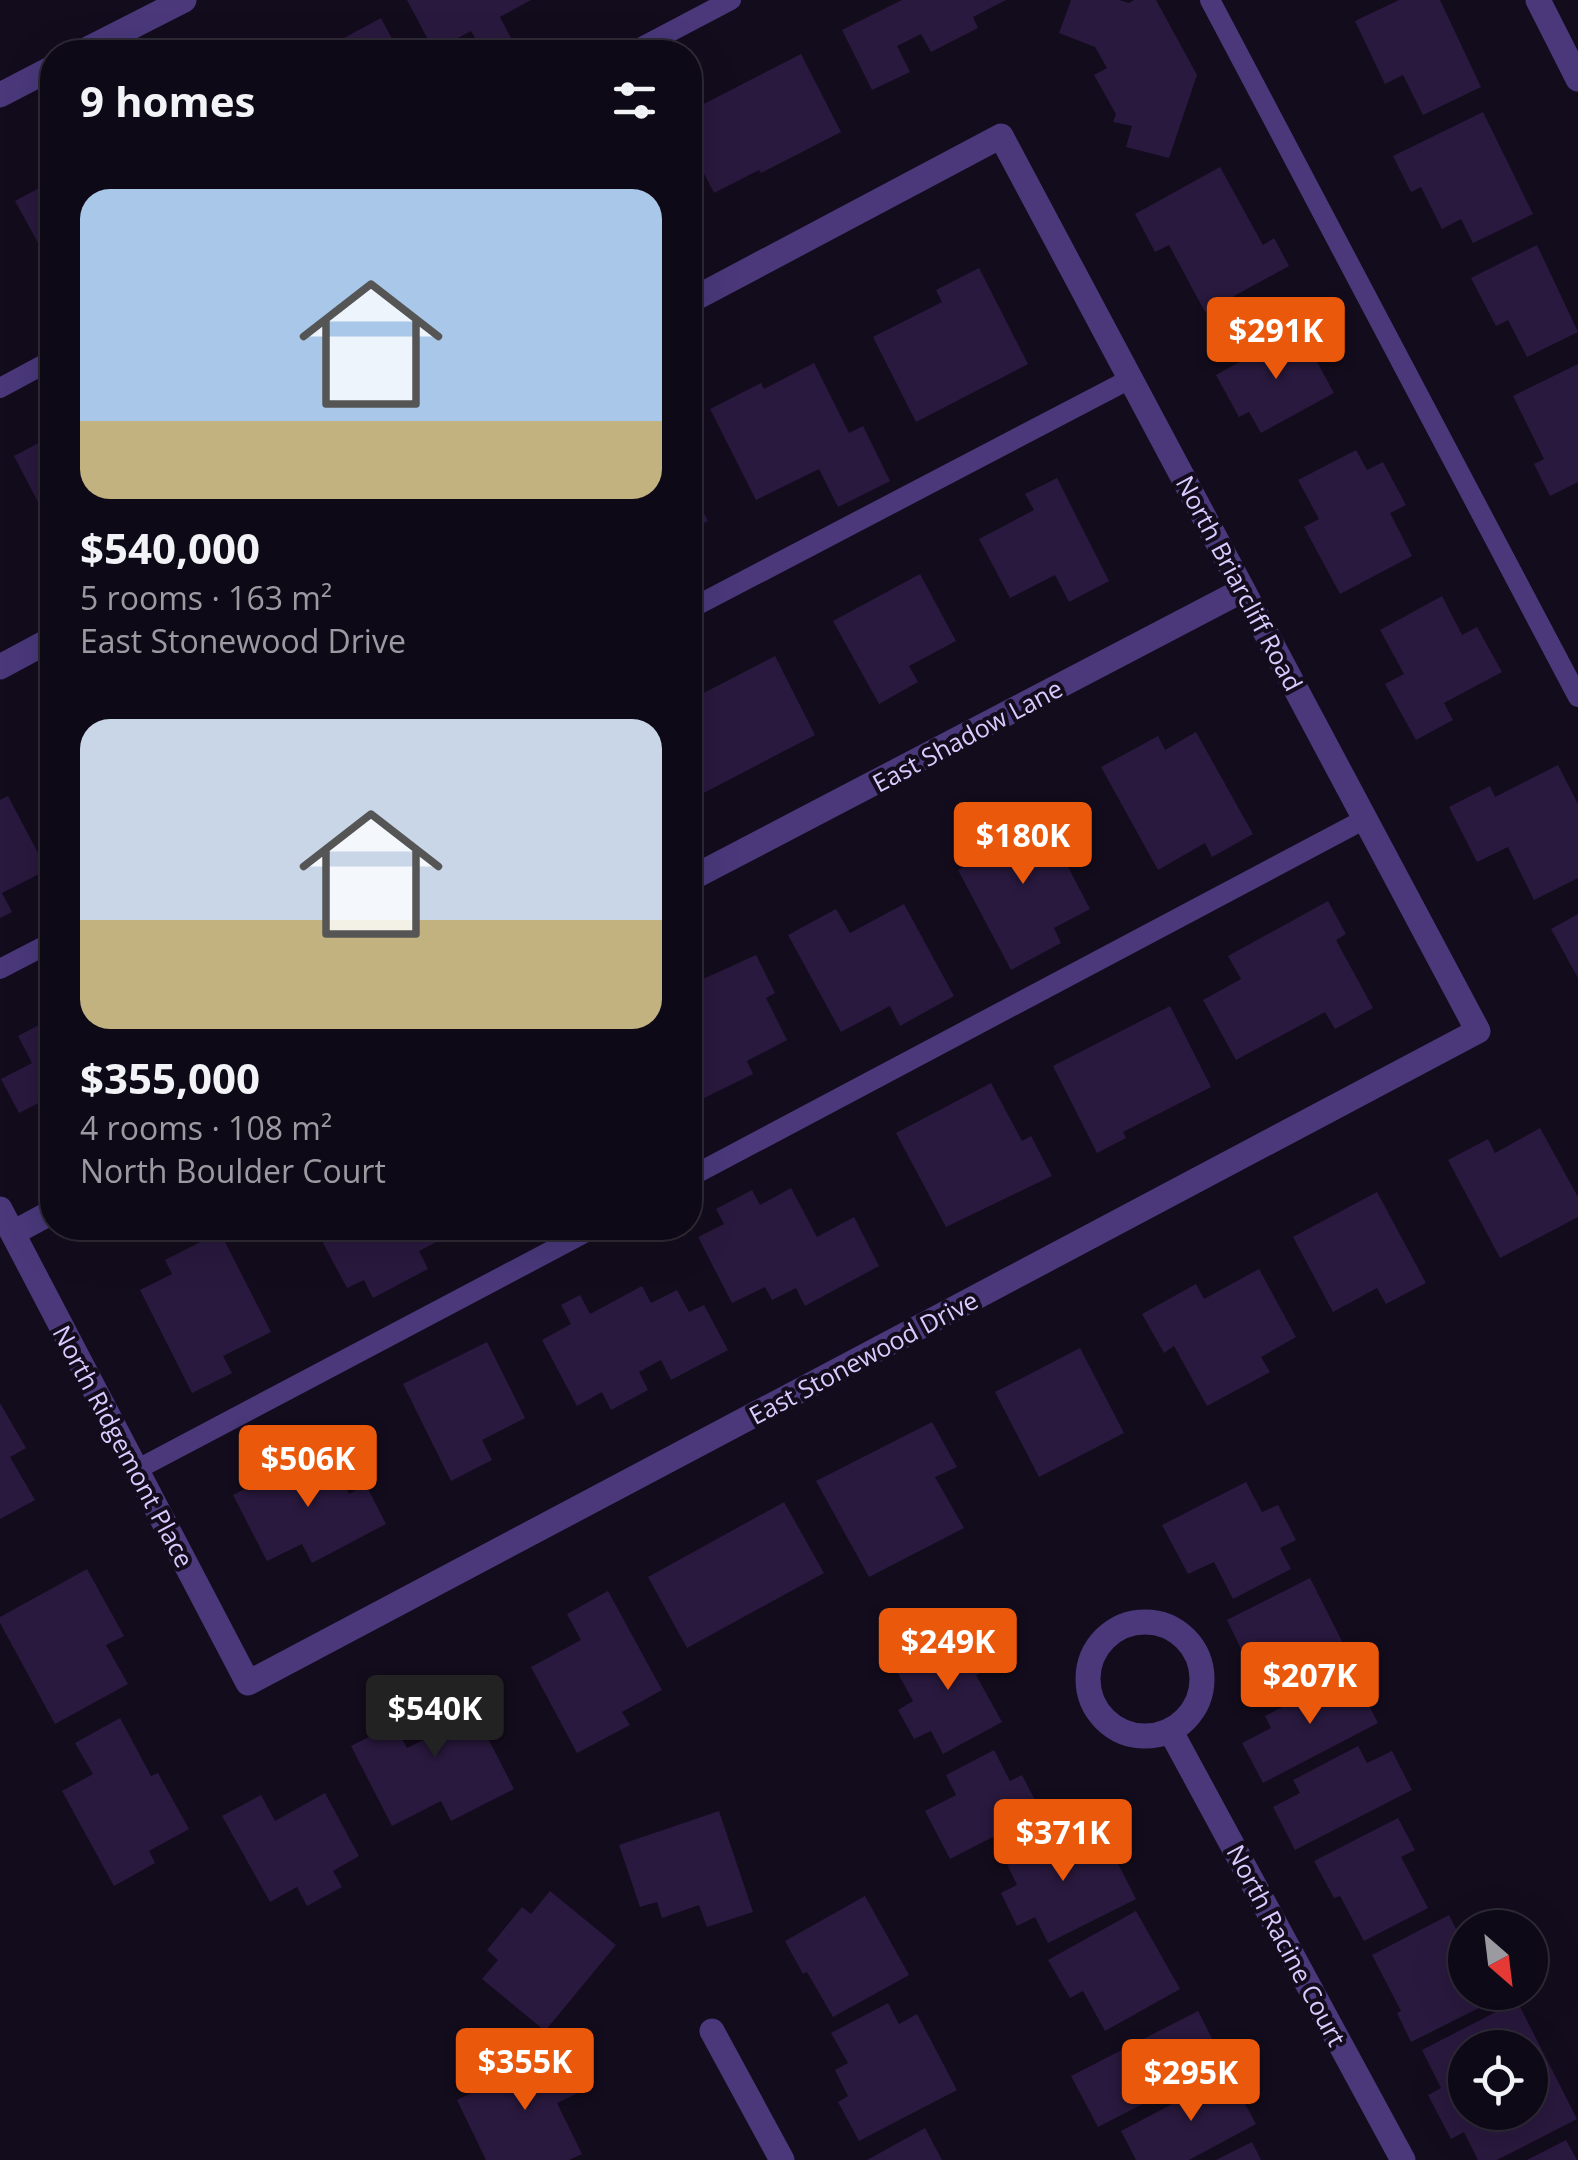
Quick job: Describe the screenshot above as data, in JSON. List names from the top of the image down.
{
  "streets": {
    "street": [
      "North Briarcliff Road",
      "East Shadow Lane",
      "East Stonewood Drive",
      "North Ridgemont Place",
      "North Racine Court"
    ]
  },
  "crossings": [
    ["North Briarcliff Road", "East Shadow Lane"],
    ["North Briarcliff Road", "East Stonewood Drive"],
    ["East Stonewood Drive", "North Ridgemont Place"]
  ],
  "north": "bottom right",
  "page": {
    "heading": "9 homes",
    "list": [
      {
        "name": "$540,000",
        "note": "5 rooms · 163 m² · East Stonewood Drive"
      },
      {
        "name": "$355,000",
        "note": "4 rooms · 108 m² · North Boulder Court"
      }
    ],
    "price": [
      "$291K",
      "$180K",
      "$506K",
      "$249K",
      "$207K",
      "$540K",
      "$371K",
      "$355K",
      "$295K"
    ]
  }
}
